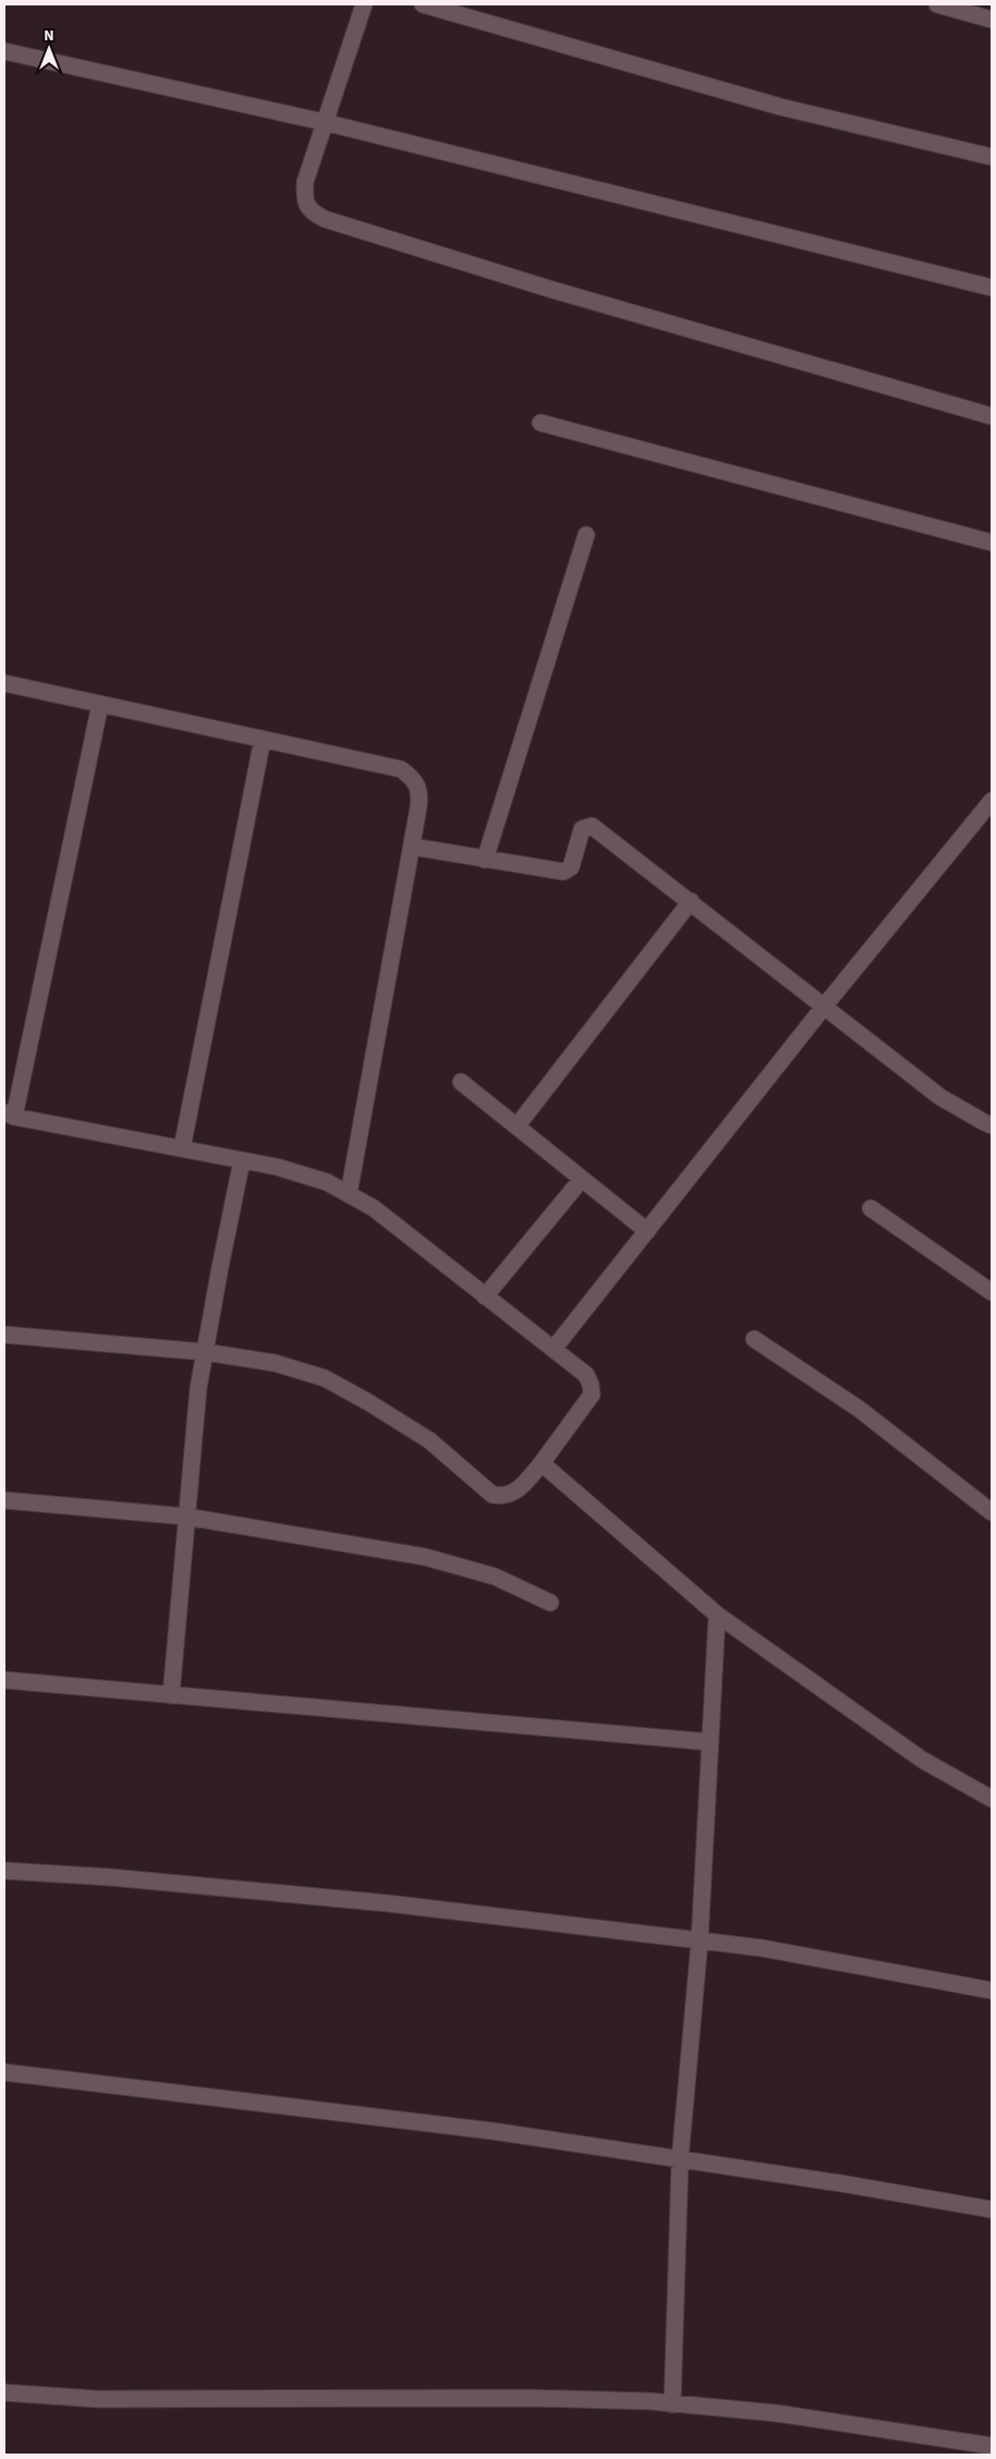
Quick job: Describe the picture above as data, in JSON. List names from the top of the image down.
{
  "north": "top"
}
